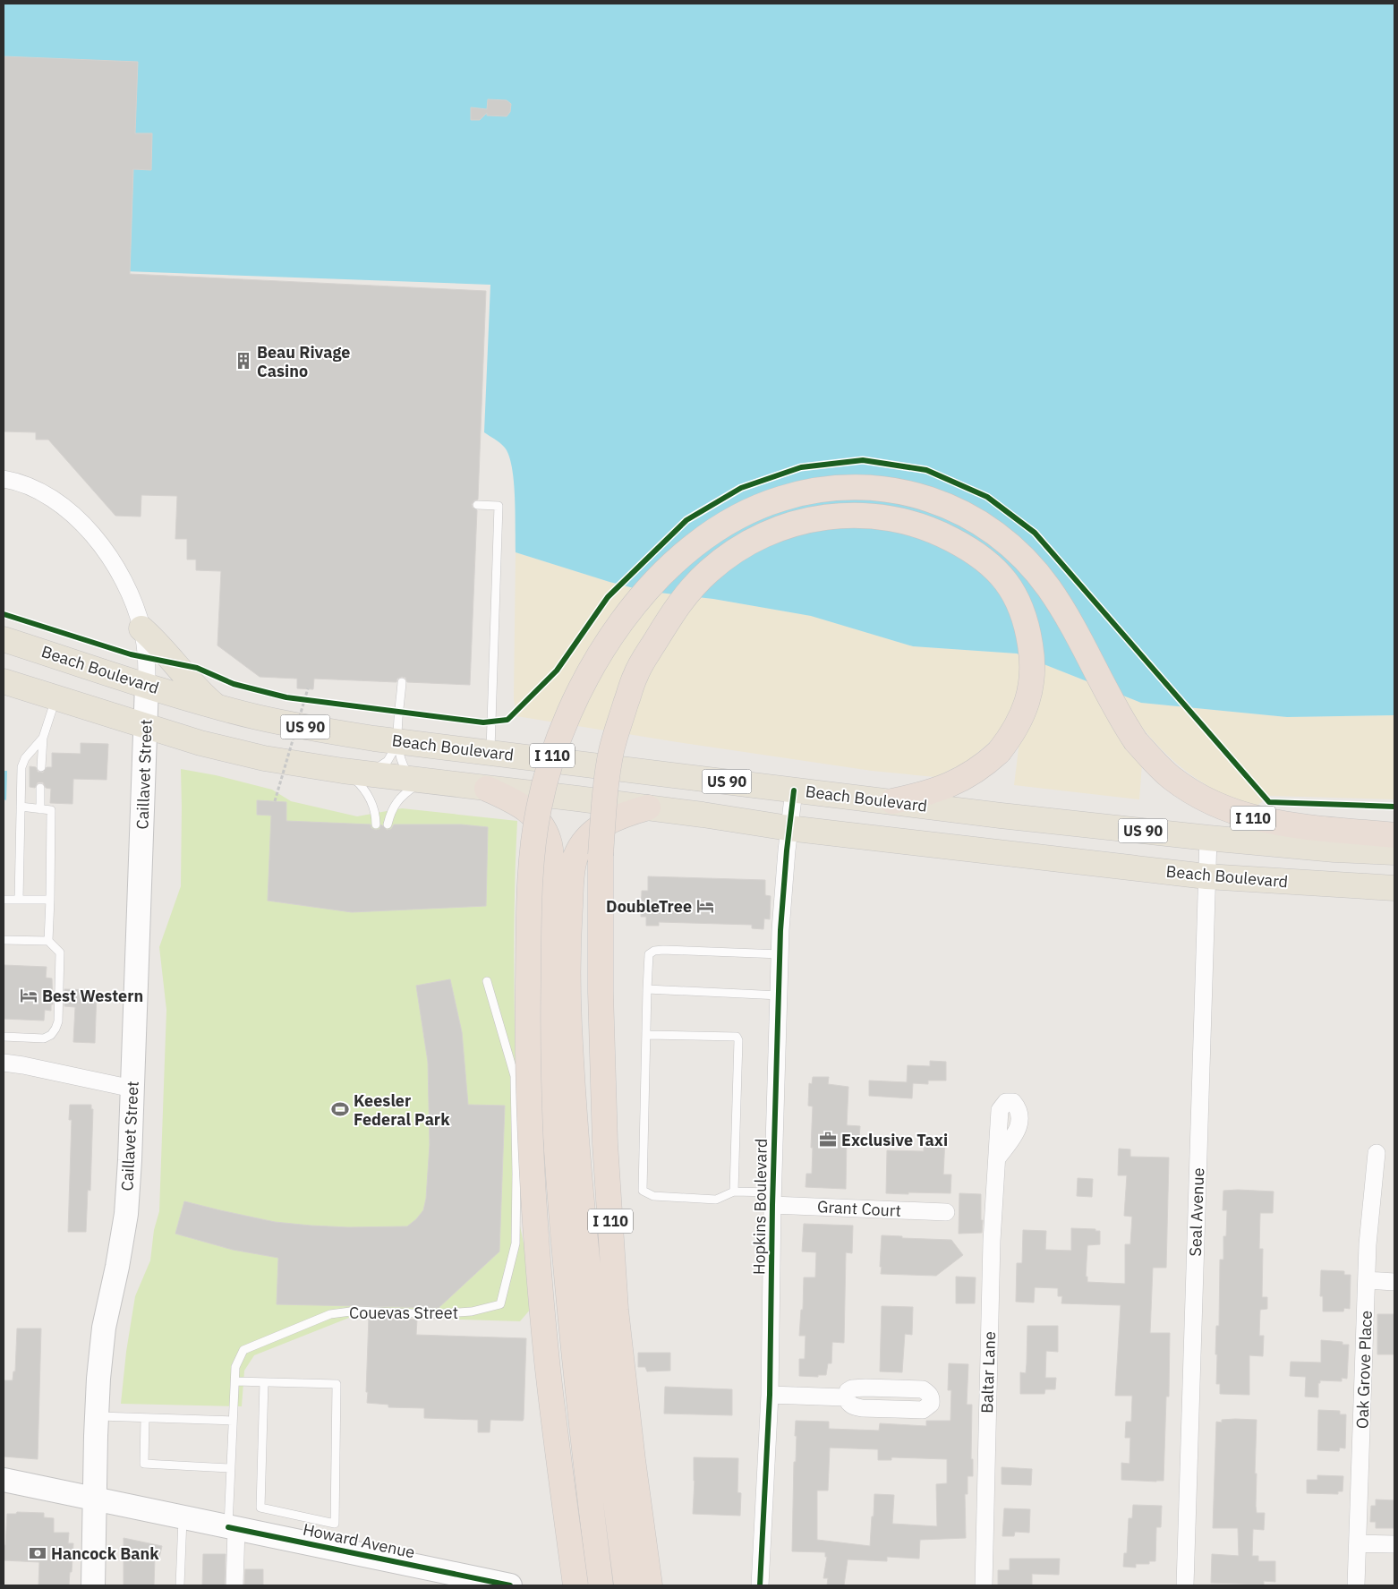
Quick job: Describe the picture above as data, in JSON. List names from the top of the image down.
{
  "streets": {
    "highway": ["I 110"],
    "main road": [
      "Beach Boulevard",
      "US 90",
      "Caillavet Street",
      "Howard Avenue"
    ],
    "street": [
      "Hopkins Boulevard",
      "Grant Court",
      "Seal Avenue",
      "Couevas Street",
      "Oak Grove Place",
      "Baltar Lane"
    ]
  },
  "crossings": [
    ["Beach Boulevard", "I 110"],
    ["Beach Boulevard", "Caillavet Street"],
    ["Beach Boulevard", "Hopkins Boulevard"],
    ["Beach Boulevard", "Seal Avenue"],
    ["Caillavet Street", "Howard Avenue"],
    ["Hopkins Boulevard", "Grant Court"],
    ["Couevas Street", "Howard Avenue"]
  ],
  "places": {
    "building": ["Beau Rivage Casino"],
    "hotel": ["DoubleTree", "Best Western"],
    "sports": ["Keesler Federal Park"],
    "office": ["Exclusive Taxi"],
    "bank": ["Hancock Bank"]
  }
}
